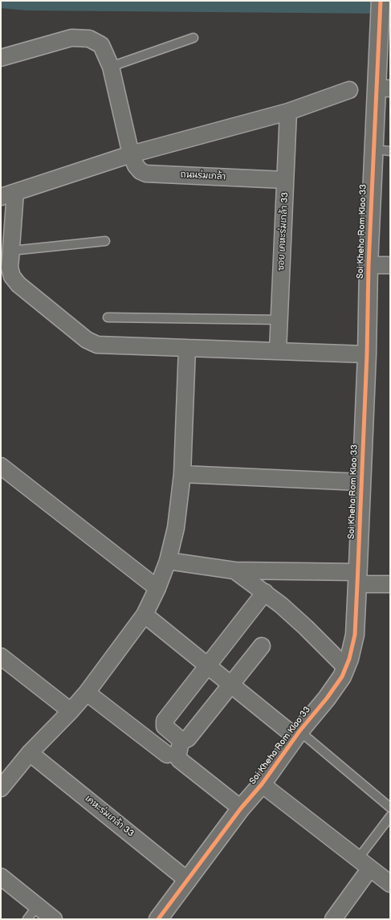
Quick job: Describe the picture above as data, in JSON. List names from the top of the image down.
{
  "streets": {
    "street": [
      "ถนนร่มเกล้า",
      "ซอย เคหะร่มเกล้า 33",
      "Soi Kheha Rom Klao 33",
      "เคหะร่มเกล้า 33"
    ]
  },
  "crossings": [
    ["ถนนร่มเกล้า", "ซอย เคหะร่มเกล้า 33"],
    ["Soi Kheha Rom Klao 33", "เคหะร่มเกล้า 33"]
  ]
}
